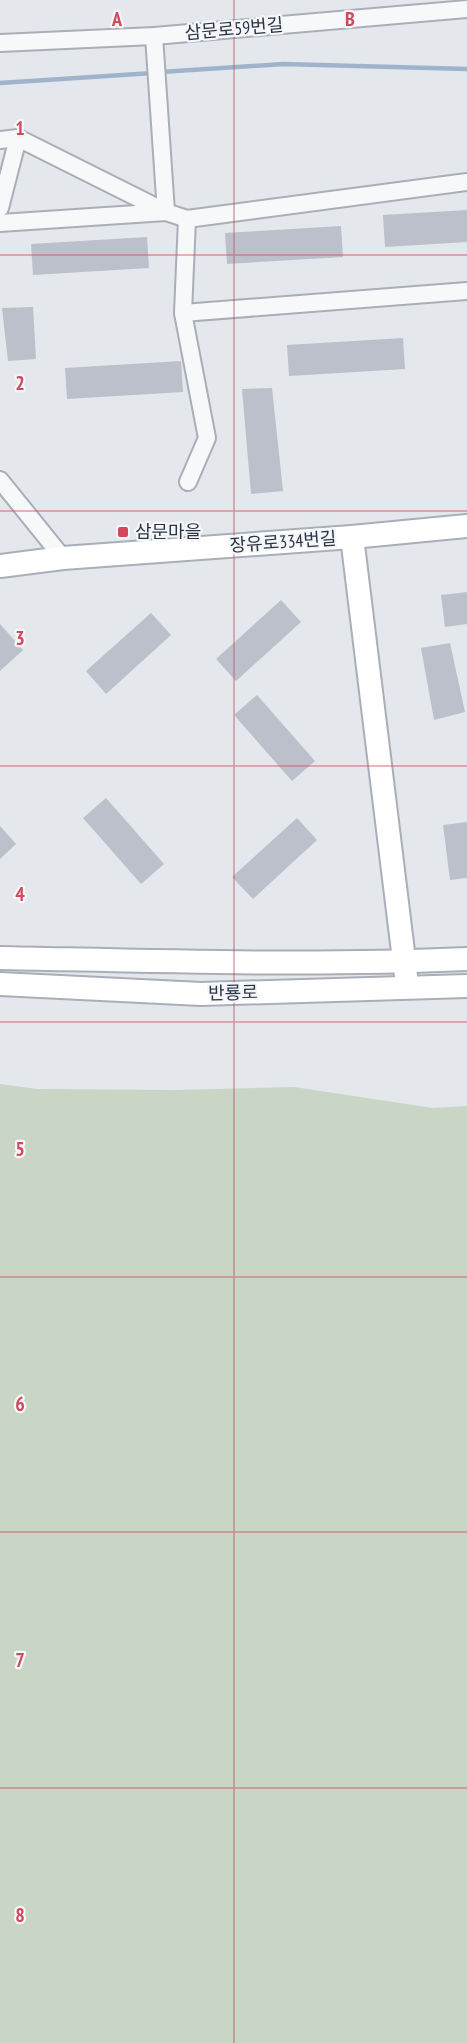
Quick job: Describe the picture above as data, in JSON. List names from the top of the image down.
{
  "streets": {
    "street": ["삼문로59번길", "장유로334번길", "반룡로"]
  },
  "places": {
    "transit": ["삼문마을"]
  },
  "grid": {
    "columns": ["A", "B"],
    "rows": [
      "1",
      "2",
      "3",
      "4",
      "5",
      "6",
      "7",
      "8"
    ]
  }
}
